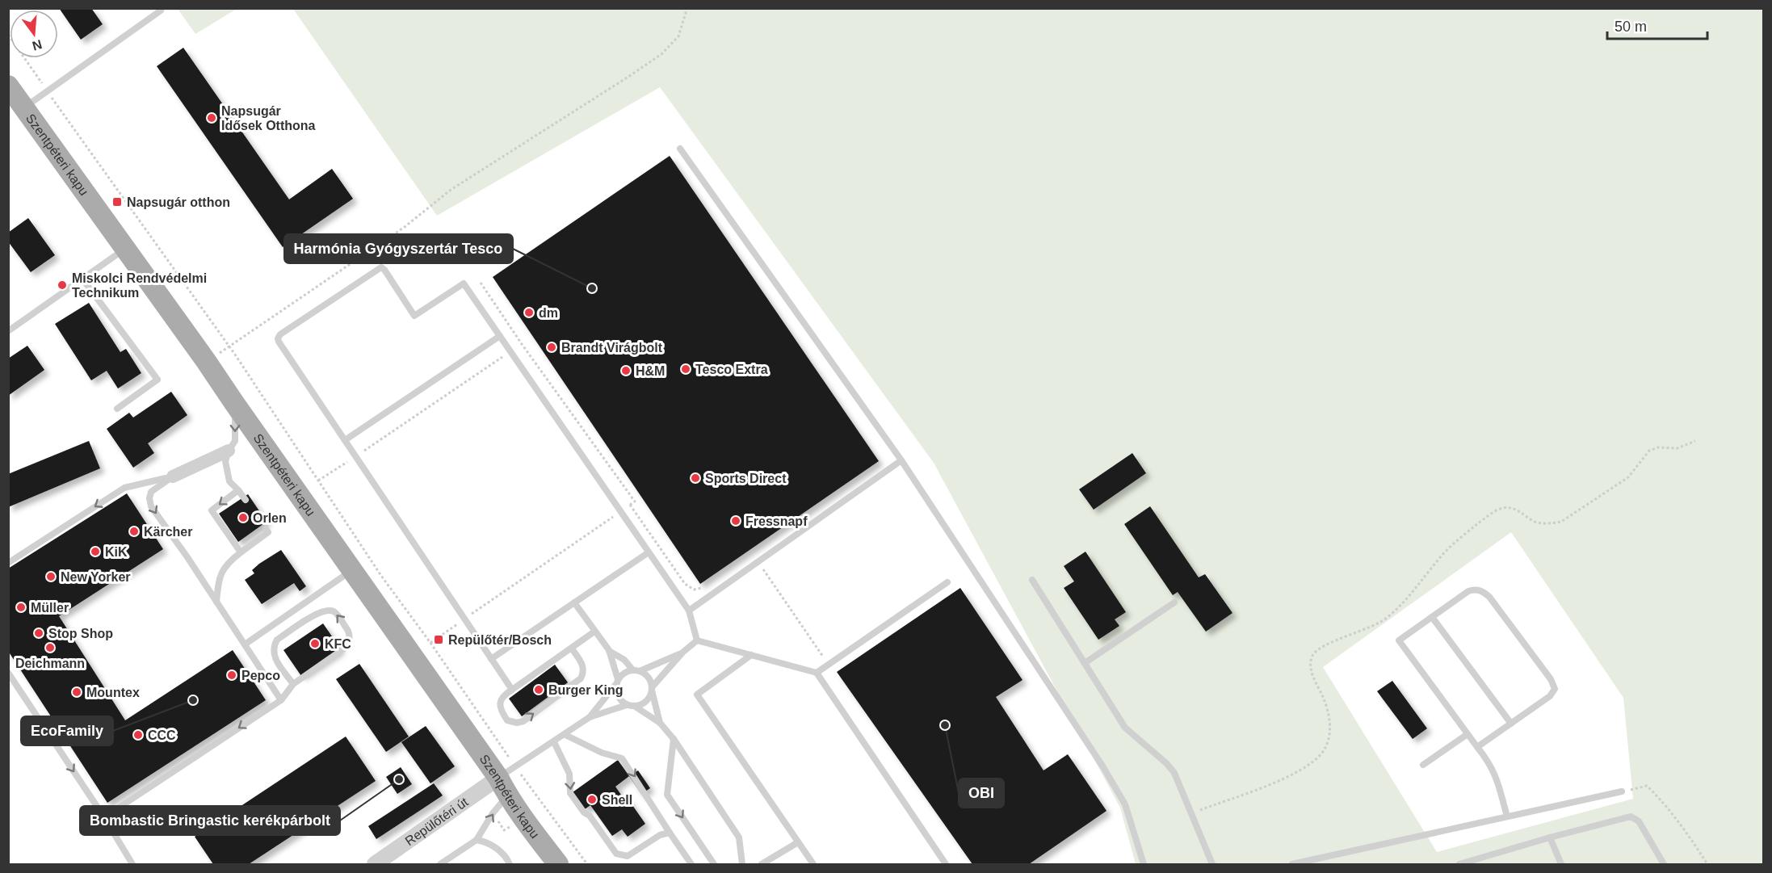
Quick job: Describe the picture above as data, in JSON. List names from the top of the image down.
{
  "streets": {
    "main road": ["Szentpéteri kapu"],
    "street": ["Repülőtéri út"]
  },
  "crossings": [
    ["Szentpéteri kapu", "Repülőtéri út"]
  ],
  "places": {
    "other": [
      "Napsugár Idősek Otthona",
      "Miskolci Rendvédelmi Technikum",
      "Harmónia Gyógyszertár Tesco",
      "dm",
      "Brandt Virágbolt",
      "Tesco Extra",
      "H&M",
      "Sports Direct",
      "Orlen",
      "Fressnapf",
      "Kärcher",
      "KiK",
      "New Yorker",
      "Müller",
      "Stop Shop",
      "KFC",
      "Deichmann",
      "Pepco",
      "Burger King",
      "Mountex",
      "EcoFamily",
      "OBI",
      "CCC",
      "Bombastic Bringastic kerékpárbolt",
      "Shell"
    ],
    "transit": ["Napsugár otthon", "Repülőtér/Bosch"]
  },
  "scale_bar": "50 m",
  "north": "bottom"
}
